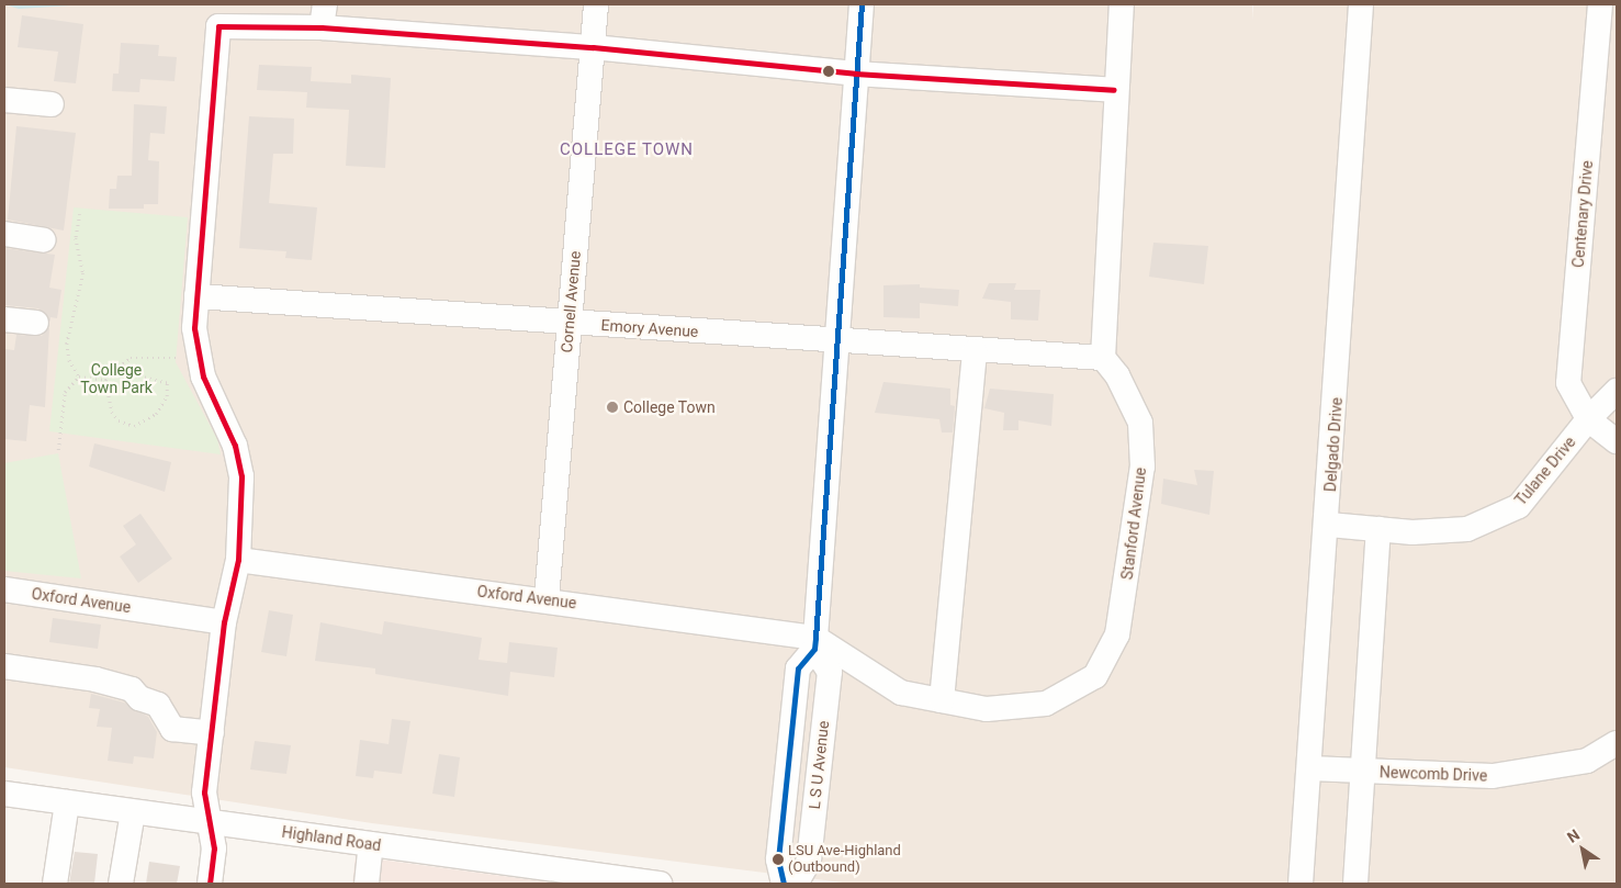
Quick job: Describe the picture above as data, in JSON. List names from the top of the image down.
{
  "streets": {
    "street": [
      "Centenary Drive",
      "Cornell Avenue",
      "Emory Avenue",
      "Delgado Drive",
      "Tulane Drive",
      "Stanford Avenue",
      "Oxford Avenue",
      "L S U Avenue",
      "Newcomb Drive",
      "Highland Road"
    ]
  },
  "crossings": [
    ["Centenary Drive", "Tulane Drive"],
    ["Cornell Avenue", "Emory Avenue"],
    ["Cornell Avenue", "Oxford Avenue"],
    ["Emory Avenue", "Stanford Avenue"],
    ["Delgado Drive", "Tulane Drive"],
    ["Delgado Drive", "Newcomb Drive"],
    ["Stanford Avenue", "Oxford Avenue"],
    ["Stanford Avenue", "L S U Avenue"],
    ["Oxford Avenue", "L S U Avenue"]
  ],
  "districts": ["COLLEGE TOWN"],
  "parks": ["College Town Park"],
  "places": ["College Town", "LSU Ave-Highland (Outbound)"],
  "north": "top left"
}
